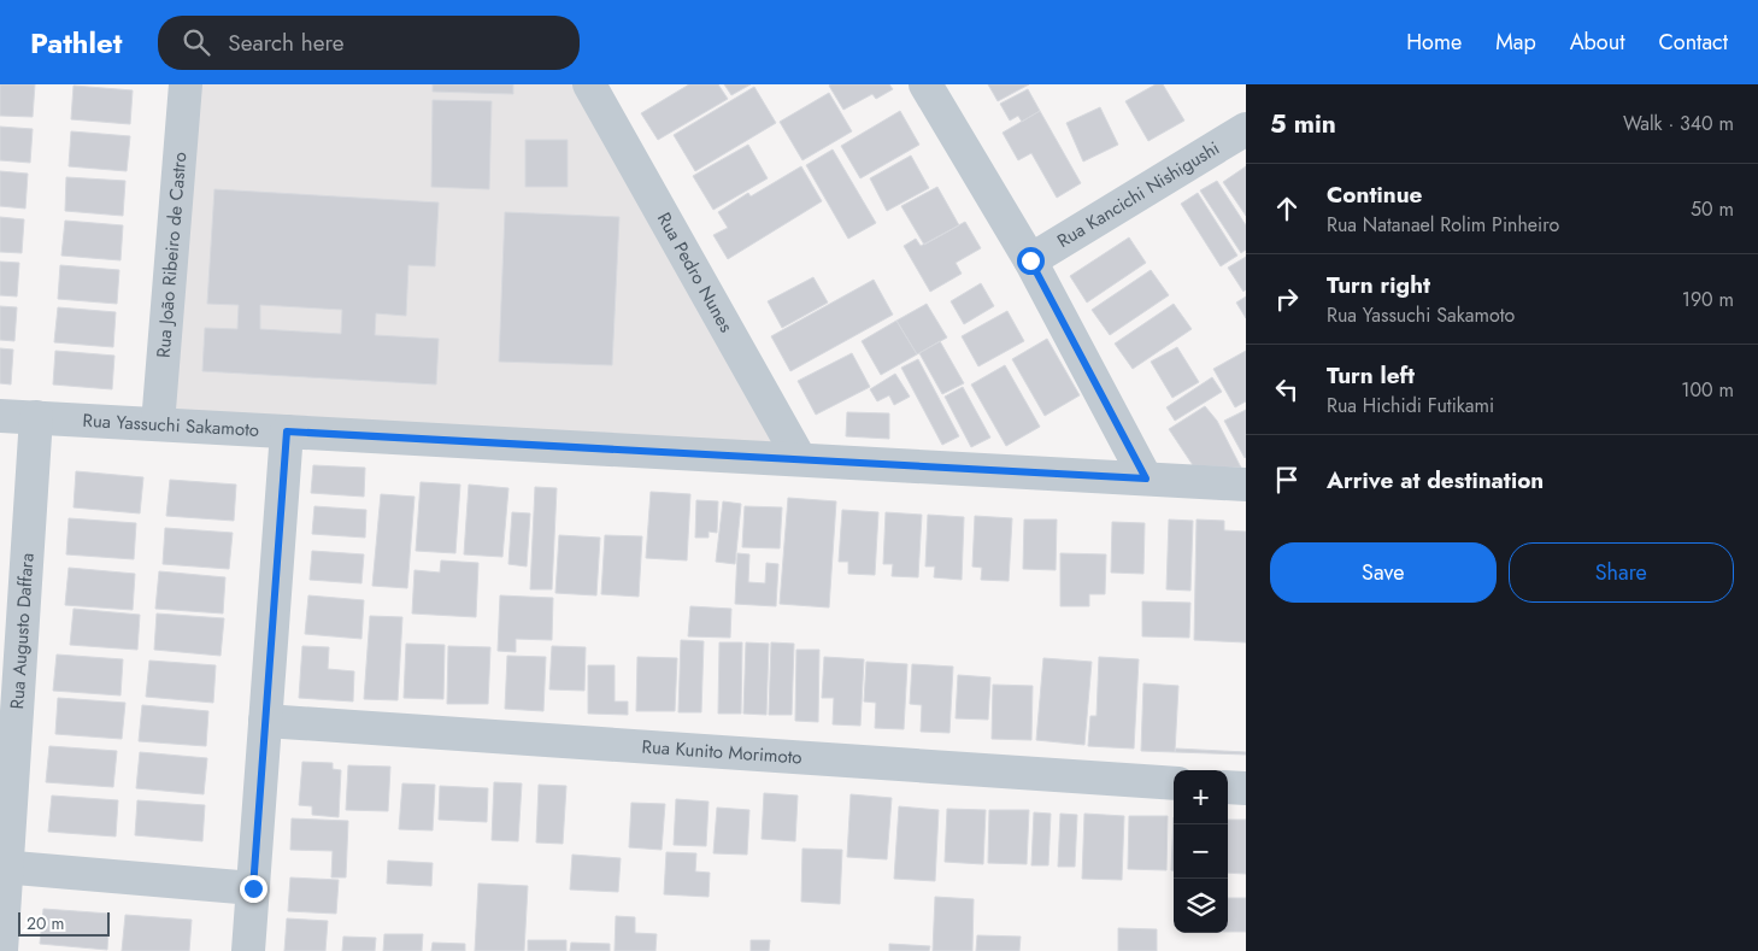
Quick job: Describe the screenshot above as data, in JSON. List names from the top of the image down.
{
  "streets": {
    "street": [
      "Rua Kancichi Nishigushi",
      "Rua João Ribeiro de Castro",
      "Rua Pedro Nunes",
      "Rua Yassuchi Sakamoto",
      "Rua Augusto Daffara",
      "Rua Kunito Morimoto"
    ]
  },
  "crossings": [
    ["Rua João Ribeiro de Castro", "Rua Yassuchi Sakamoto"],
    ["Rua Pedro Nunes", "Rua Yassuchi Sakamoto"],
    ["Rua Yassuchi Sakamoto", "Rua Augusto Daffara"]
  ],
  "scale_bar": "20 m",
  "page": {
    "header": "Pathlet",
    "search": "Search here",
    "nav": [
      "Home",
      "Map",
      "About",
      "Contact"
    ],
    "heading": ["5 min", "Walk · 340 m"],
    "list": [
      ["Continue", "Rua Natanael Rolim Pinheiro", "50 m"],
      ["Turn right", "Rua Yassuchi Sakamoto", "190 m"],
      ["Turn left", "Rua Hichidi Futikami", "100 m"],
      "Arrive at destination"
    ],
    "buttons": ["Save", "Share"],
    "map_buttons": ["+", "−"],
    "scale": "20 m"
  }
}
